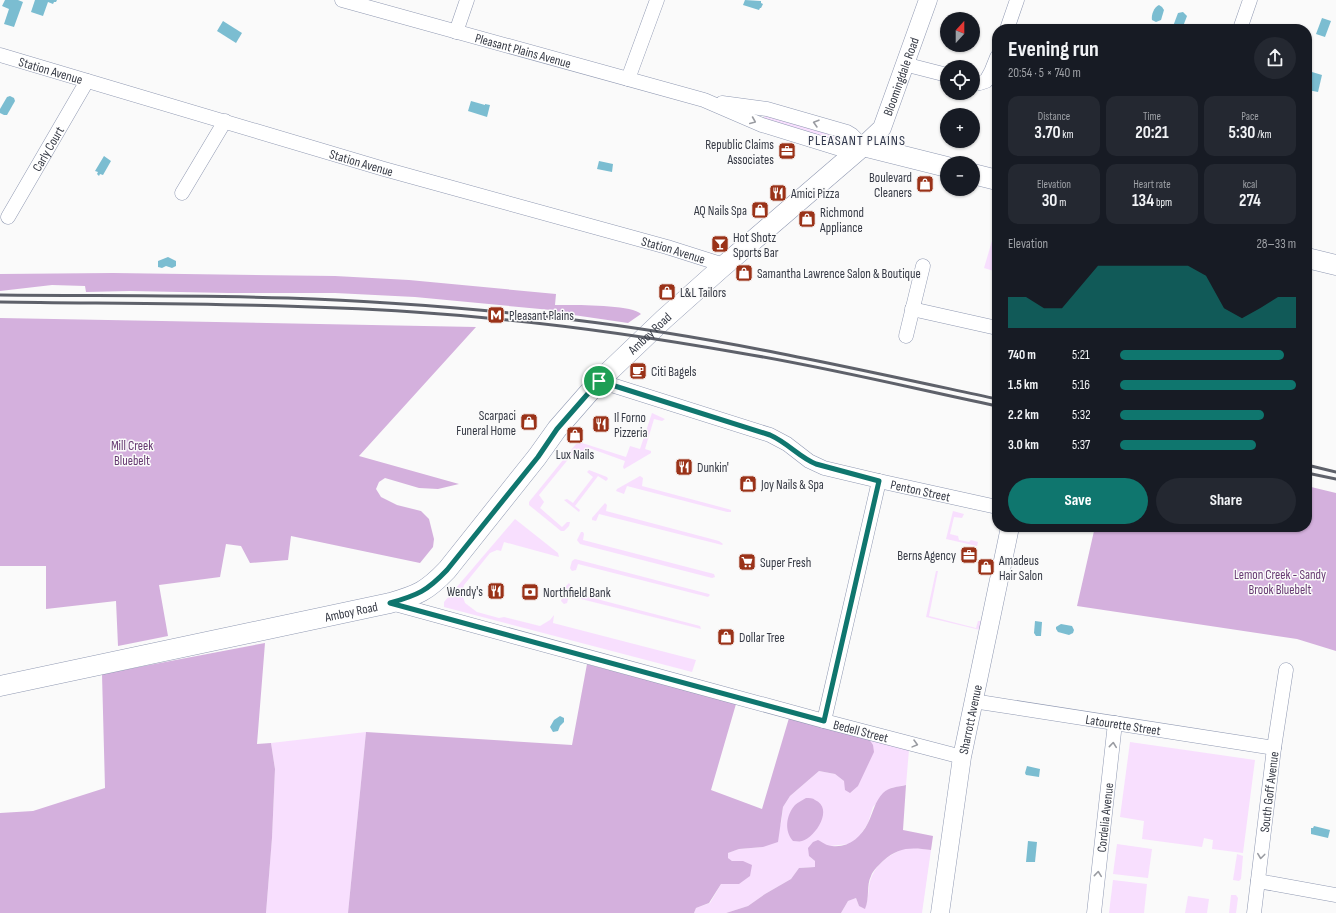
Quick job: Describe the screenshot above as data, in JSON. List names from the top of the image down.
{
  "streets": {
    "main road": ["Amboy Road"],
    "street": [
      "Pleasant Plains Avenue",
      "Station Avenue",
      "Bloomingdale Road",
      "Carly Court",
      "Penton Street",
      "Sharrott Avenue",
      "Latourette Street",
      "Bedell Street",
      "South Goff Avenue",
      "Cordelia Avenue"
    ]
  },
  "crossings": [
    ["Pleasant Plains Avenue", "Bloomingdale Road"],
    ["Pleasant Plains Avenue", "Amboy Road"],
    ["Station Avenue", "Carly Court"],
    ["Station Avenue", "Amboy Road"],
    ["Bloomingdale Road", "Amboy Road"],
    ["Amboy Road", "Penton Street"],
    ["Amboy Road", "Bedell Street"],
    ["Sharrott Avenue", "Latourette Street"],
    ["Sharrott Avenue", "Bedell Street"],
    ["Latourette Street", "South Goff Avenue"],
    ["Latourette Street", "Cordelia Avenue"]
  ],
  "one_way": ["South Goff Avenue", "Cordelia Avenue"],
  "districts": ["PLEASANT PLAINS"],
  "parks": ["Mill Creek Bluebelt", "Lemon Creek - Sandy Brook Bluebelt"],
  "places": {
    "office": ["Republic Claims Associates", "Berns Agency"],
    "shop": [
      "Boulevard Cleaners",
      "AQ Nails Spa",
      "Richmond Appliance",
      "Samantha Lawrence Salon & Boutique",
      "L&L Tailors",
      "Scarpaci Funeral Home",
      "Lux Nails",
      "Joy Nails & Spa",
      "Amadeus Hair Salon",
      "Dollar Tree"
    ],
    "restaurant": [
      "Amici Pizza",
      "Il Forno Pizzeria",
      "Dunkin'",
      "Wendy's"
    ],
    "bar": ["Hot Shotz Sports Bar"],
    "metro station": ["Pleasant Plains"],
    "cafe": ["Citi Bagels"],
    "supermarket": ["Super Fresh"],
    "bank": ["Northfield Bank"]
  },
  "north": "top",
  "page": {
    "map_buttons": ["+", "−"],
    "heading": ["Evening run", "20:54 · 5 × 740 m"],
    "stats": [
      ["Distance", "3.70 km"],
      ["Time", "20:21"],
      ["Pace", "5:30 /km"],
      ["Elevation", "30 m"],
      ["Heart rate", "134 bpm"],
      ["kcal", "274"]
    ],
    "chart": ["Elevation", "28–33 m"],
    "list": [
      {
        "name": "740 m",
        "note": "5:21"
      },
      {
        "name": "1.5 km",
        "note": "5:16"
      },
      {
        "name": "2.2 km",
        "note": "5:32"
      },
      {
        "name": "3.0 km",
        "note": "5:37"
      }
    ],
    "buttons": ["Save", "Share"]
  }
}
